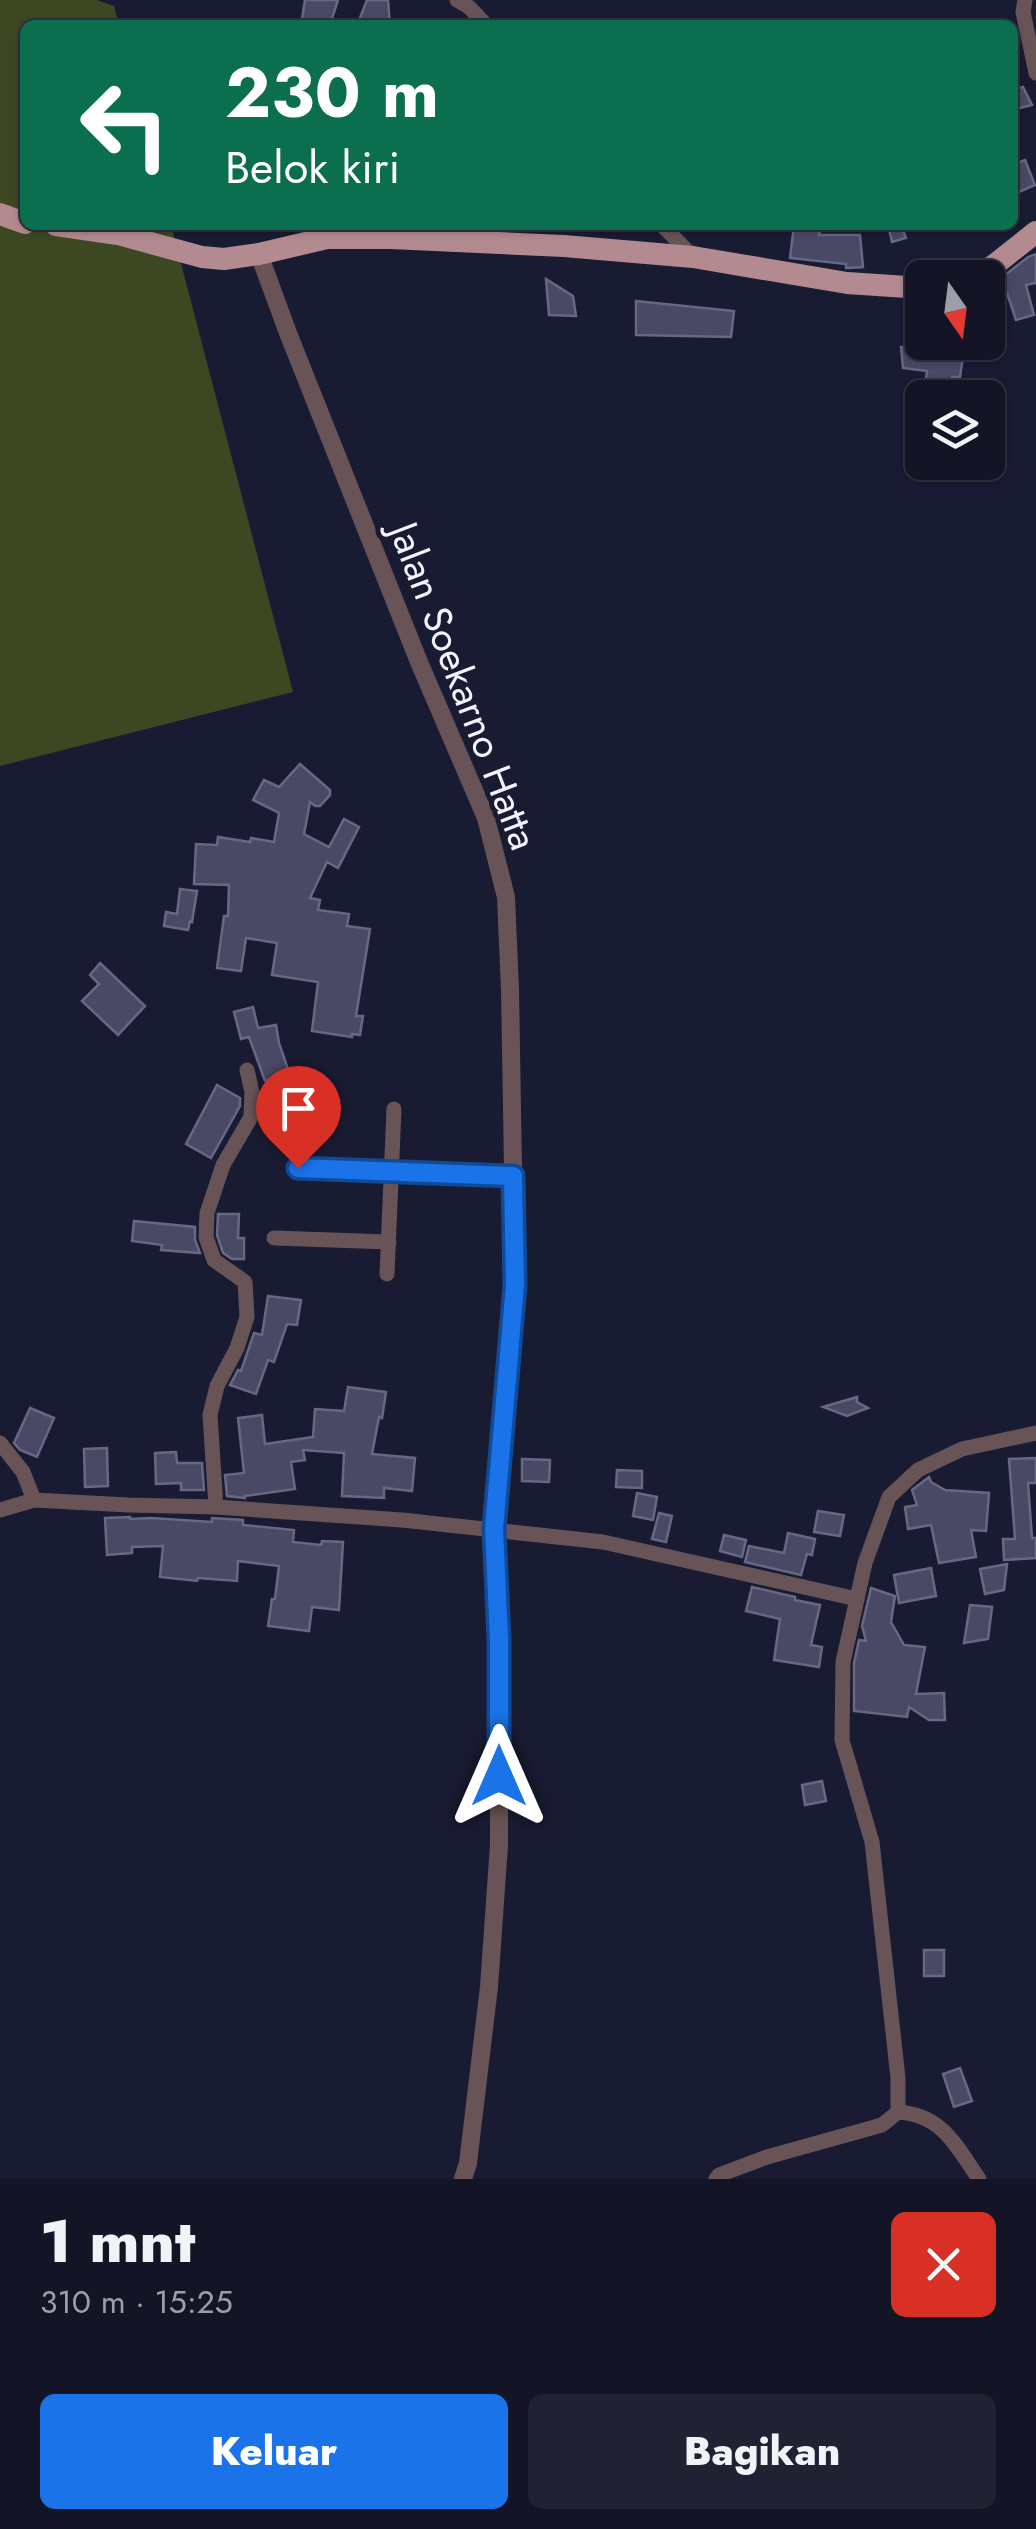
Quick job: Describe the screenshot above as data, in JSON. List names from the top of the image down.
{
  "streets": {
    "street": ["Jalan Soekarno Hatta"]
  },
  "north": "bottom",
  "page": {
    "turn": ["230 m", "Belok kiri"],
    "heading": ["1 mnt", "310 m · 15:25"],
    "buttons": ["Keluar", "Bagikan"]
  }
}
